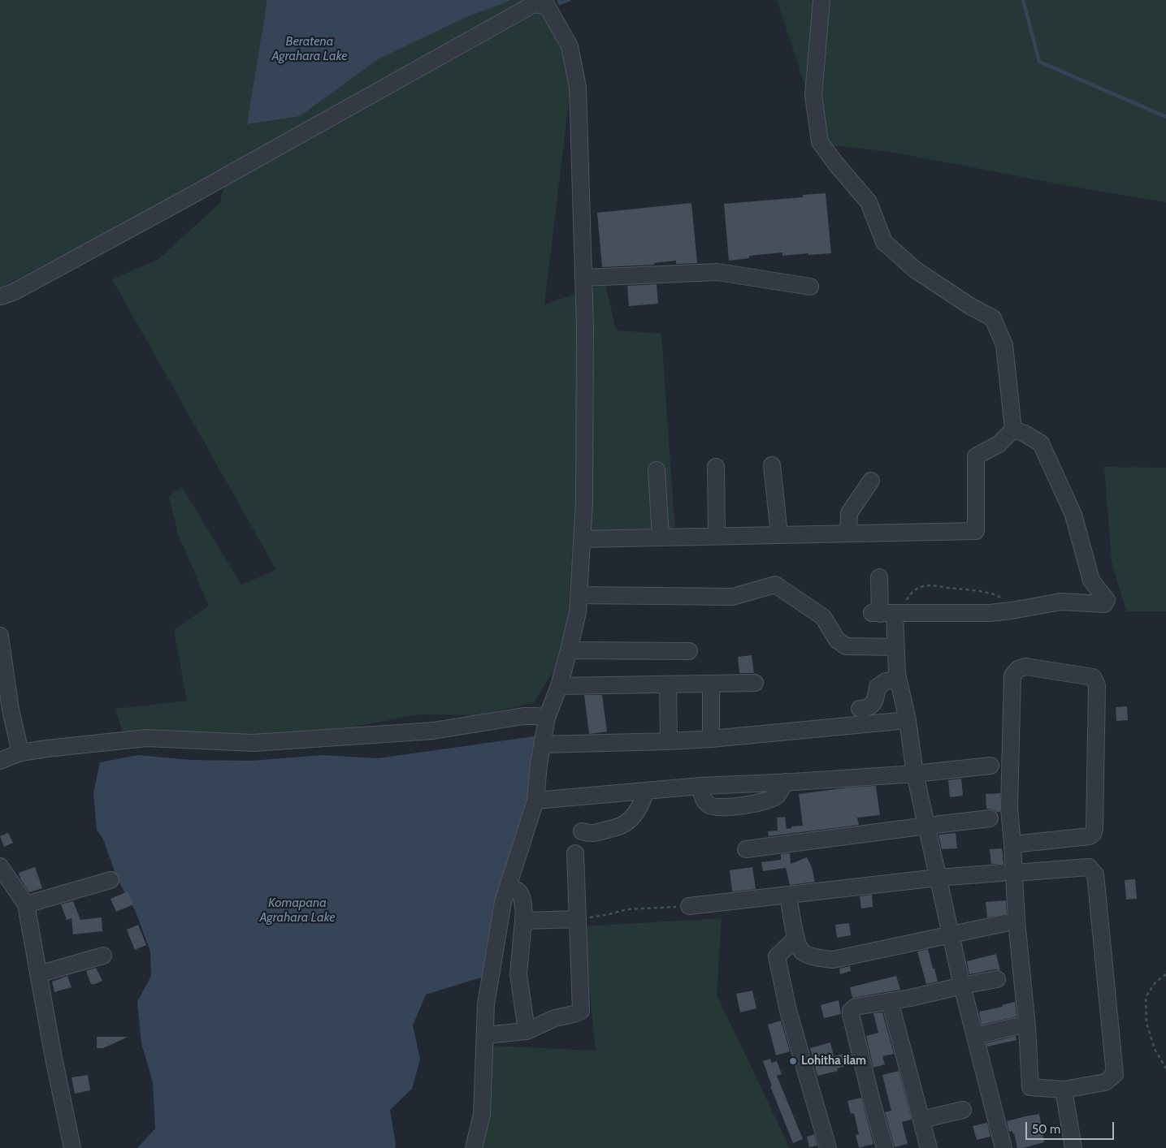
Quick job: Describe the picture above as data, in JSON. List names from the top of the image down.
{
  "water": ["Beratena Agrahara Lake", "Komapana Agrahara Lake"],
  "places": ["Lohitha ilam"],
  "scale_bar": "50 m"
}
